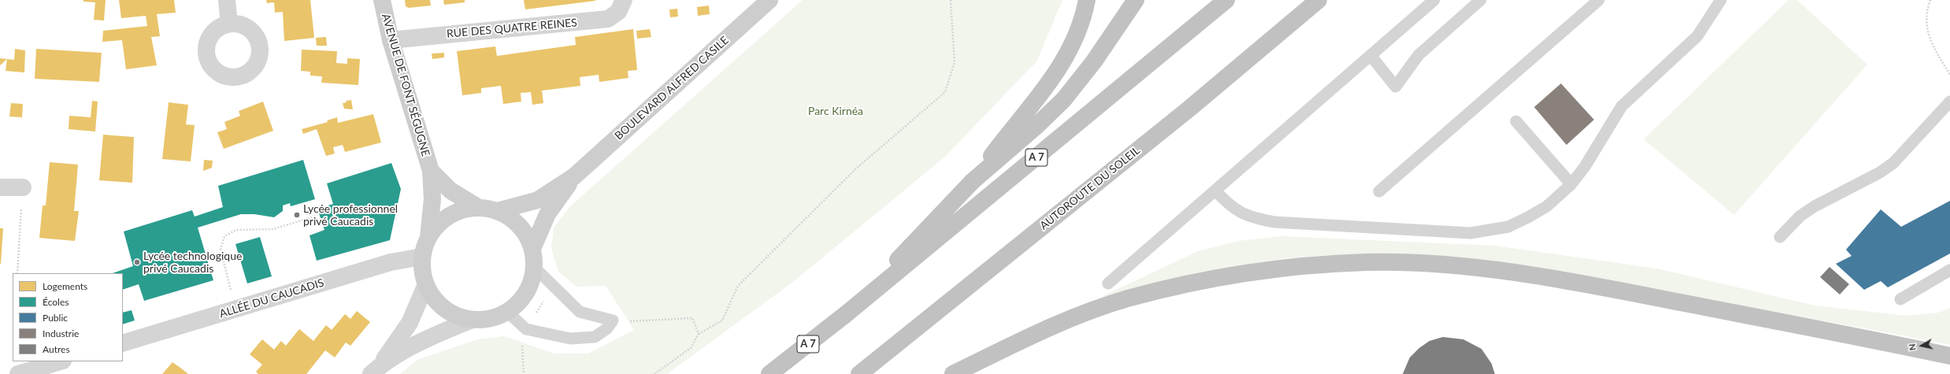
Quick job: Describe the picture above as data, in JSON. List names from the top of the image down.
{
  "streets": {
    "highway": ["A 7", "AUTOROUTE DU SOLEIL"],
    "street": [
      "RUE DES QUATRE REINES",
      "AVENUE DE FONT SÉGUGNE",
      "BOULEVARD ALFRED CASILE",
      "ALLÉE DU CAUCADIS"
    ]
  },
  "crossings": [
    ["RUE DES QUATRE REINES", "AVENUE DE FONT SÉGUGNE"],
    ["AVENUE DE FONT SÉGUGNE", "BOULEVARD ALFRED CASILE"],
    ["AVENUE DE FONT SÉGUGNE", "ALLÉE DU CAUCADIS"],
    ["BOULEVARD ALFRED CASILE", "ALLÉE DU CAUCADIS"]
  ],
  "parks": ["Parc Kirnéa"],
  "places": ["Lycée professionnel privé Caucadis", "Lycée technologique privé Caucadis"],
  "legend": [
    "Logements",
    "Écoles",
    "Public",
    "Industrie",
    "Autres"
  ],
  "north": "left"
}
